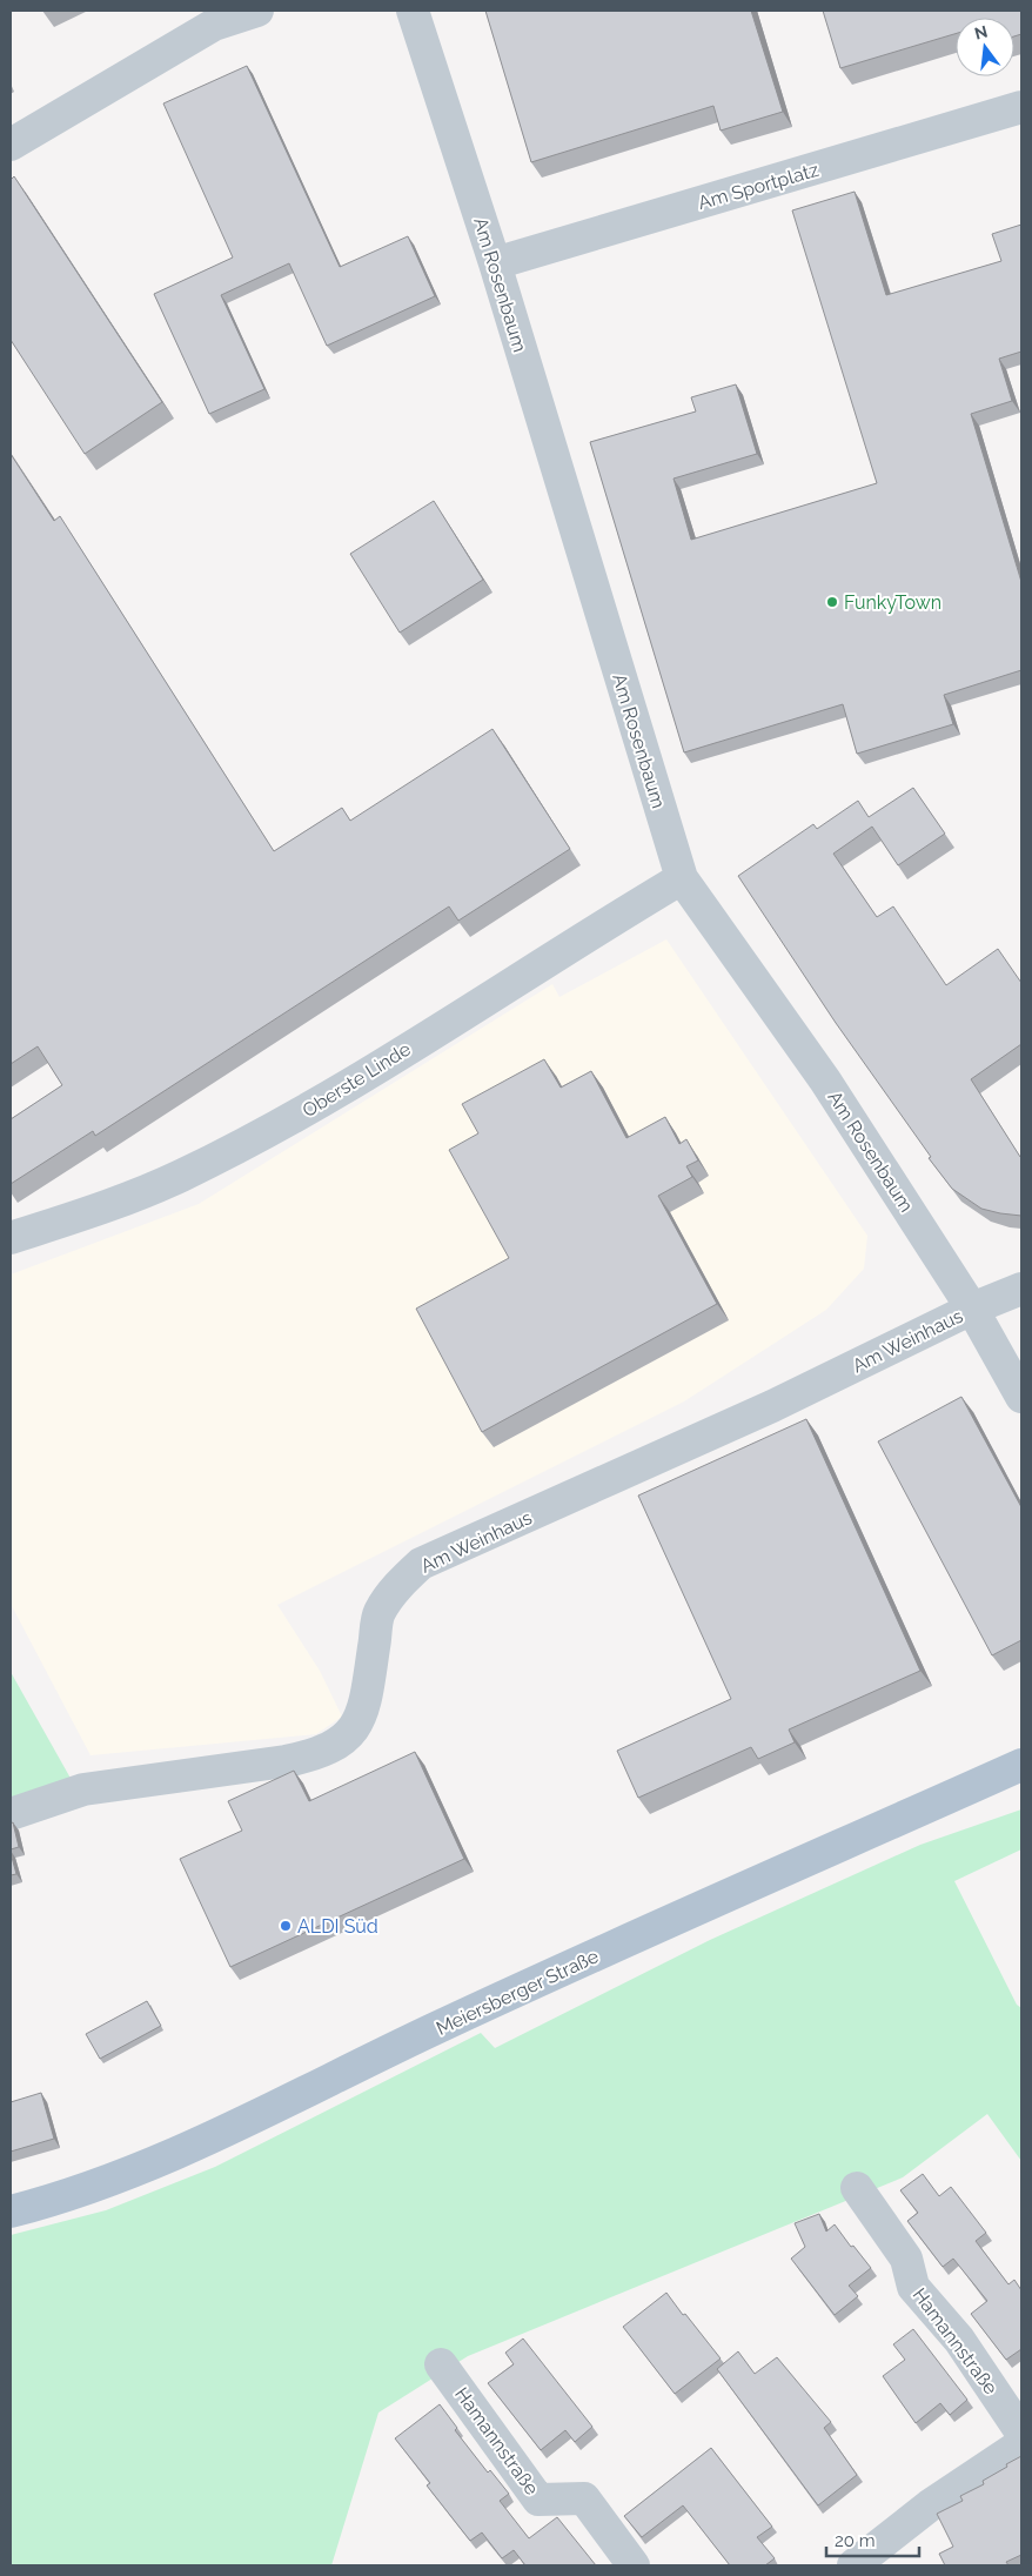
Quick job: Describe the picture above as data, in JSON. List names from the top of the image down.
{
  "streets": {
    "main road": ["Meiersberger Straße"],
    "street": [
      "Am Sportplatz",
      "Am Rosenbaum",
      "Oberste Linde",
      "Am Weinhaus",
      "Hamannstraße"
    ]
  },
  "crossings": [
    ["Am Sportplatz", "Am Rosenbaum"],
    ["Am Rosenbaum", "Oberste Linde"],
    ["Am Rosenbaum", "Am Weinhaus"]
  ],
  "places": ["FunkyTown", "ALDI Süd"],
  "scale_bar": "20 m",
  "north": "top"
}
